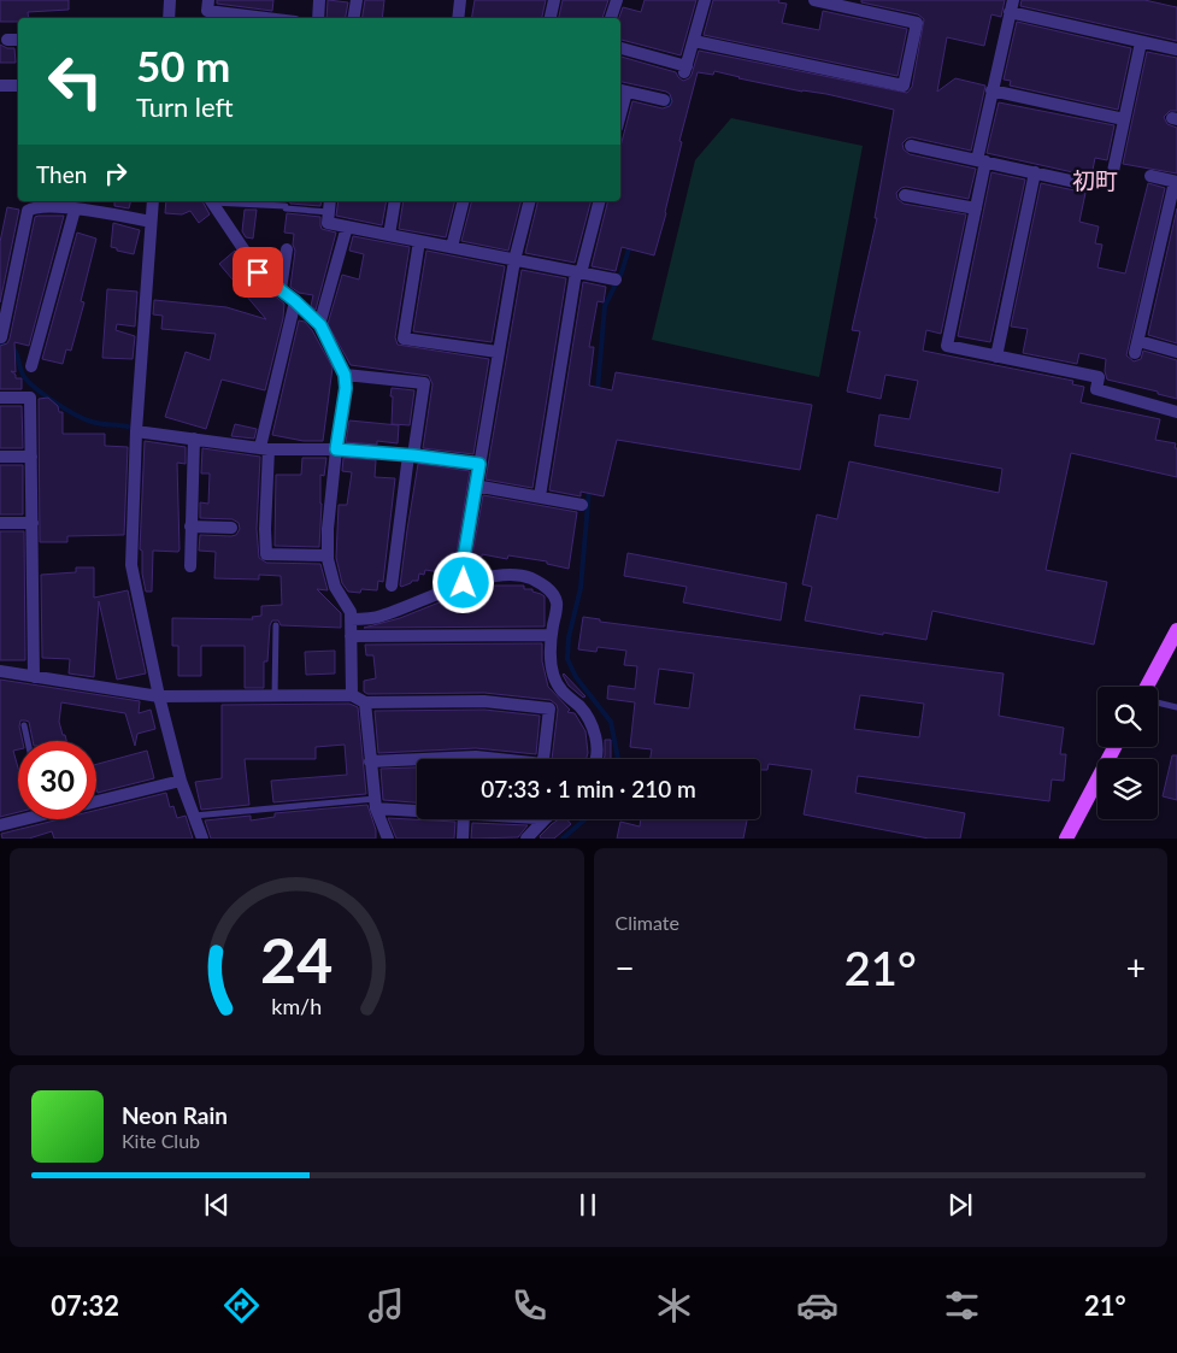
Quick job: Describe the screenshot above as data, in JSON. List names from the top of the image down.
{
  "districts": ["初町"],
  "page": {
    "turn": ["50 m", "Turn left"],
    "then": "Then",
    "limit": "30",
    "trip": "07:33 · 1 min · 210 m",
    "tile": "Climate",
    "heat": ["−", "21°", "+"],
    "song": ["Neon Rain", "Kite Club"],
    "tabs": ["07:32", "21°"],
    "gauge": ["24", "km/h"]
  }
}
